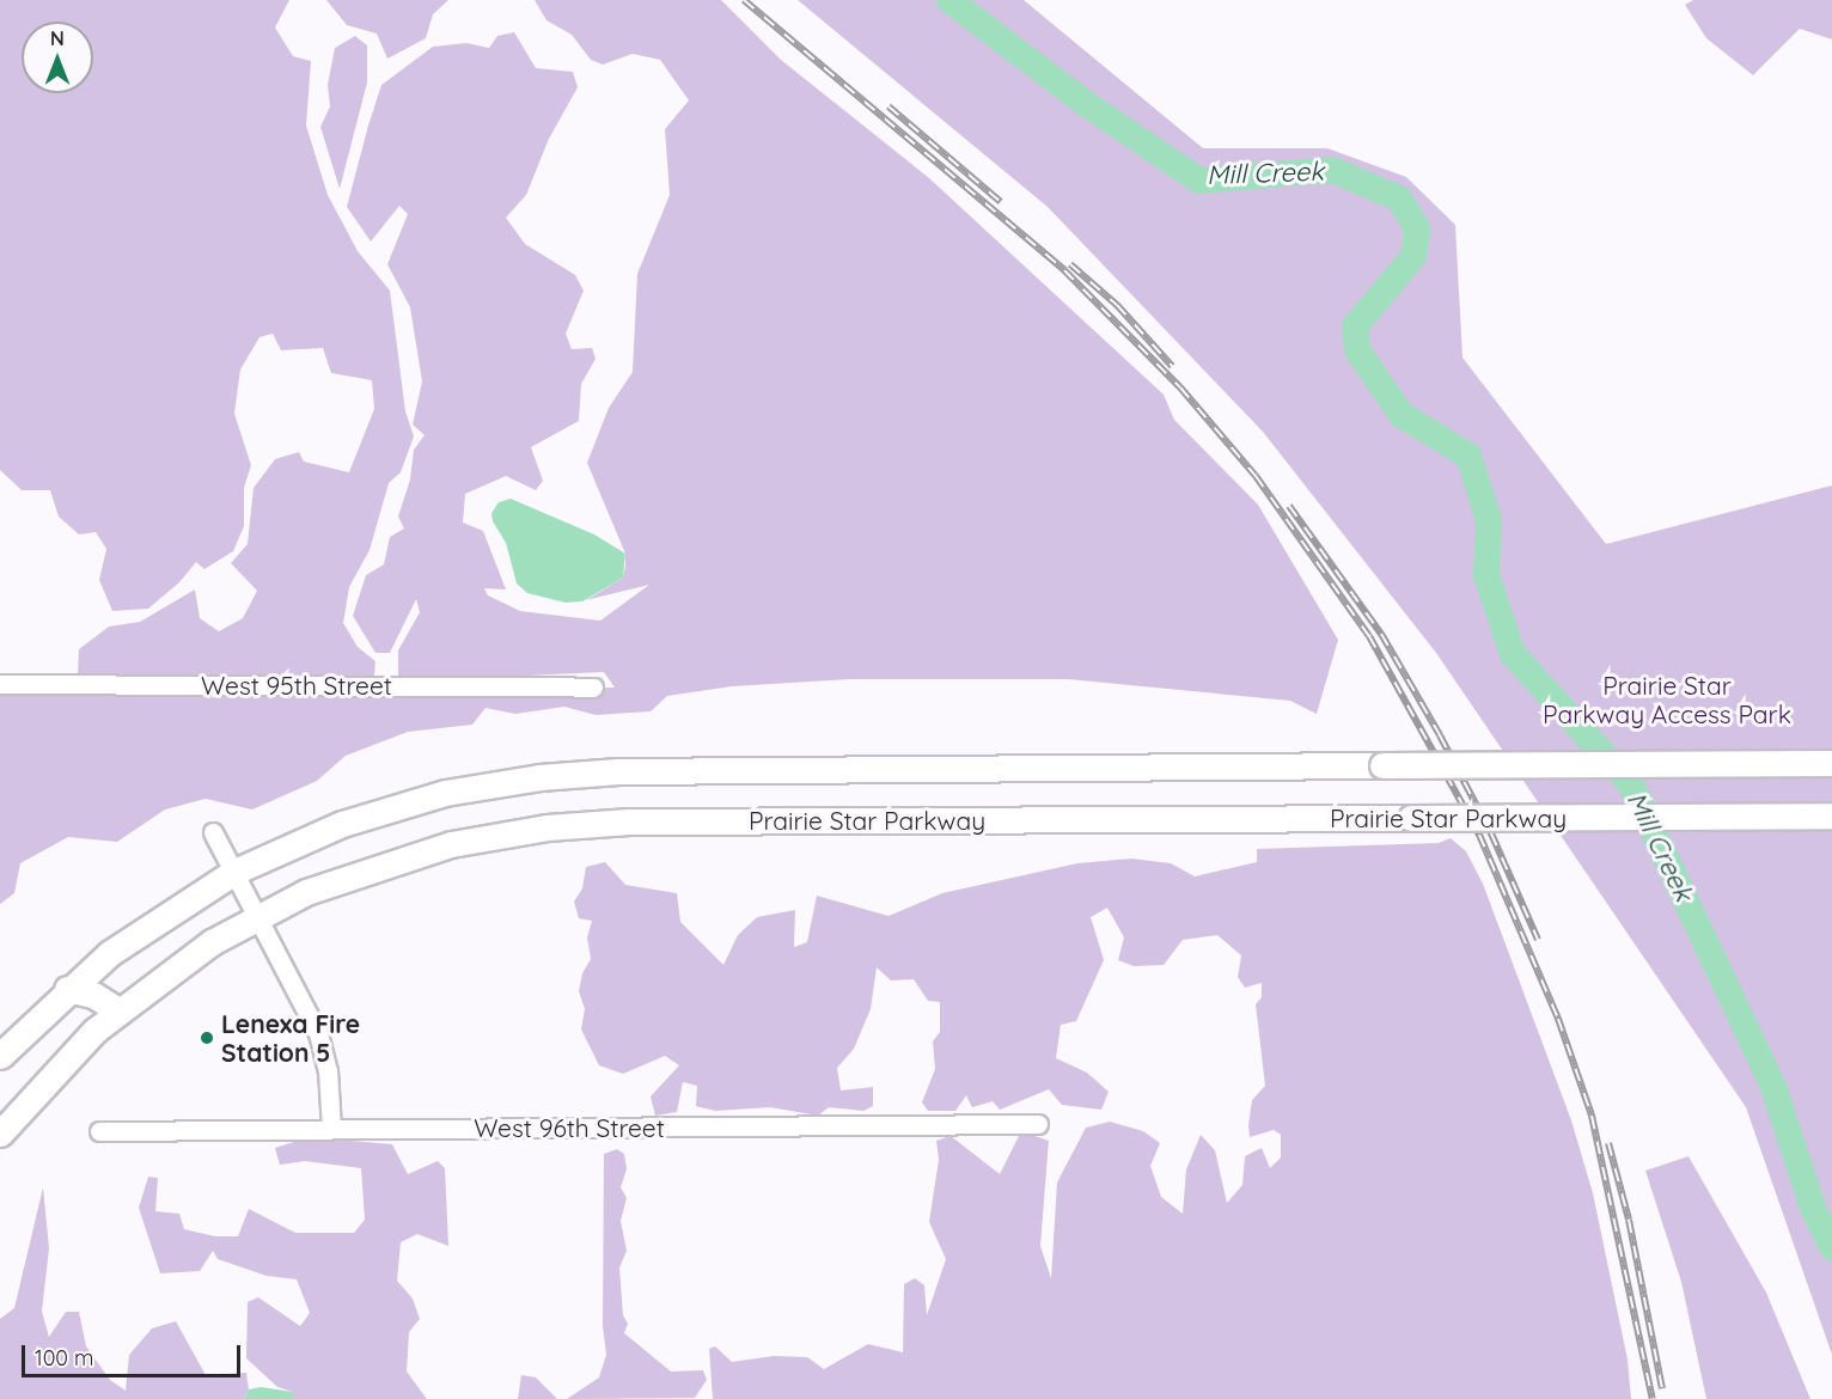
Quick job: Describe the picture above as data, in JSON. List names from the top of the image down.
{
  "streets": {
    "main road": ["Prairie Star Parkway"],
    "street": ["West 95th Street", "West 96th Street"]
  },
  "water": ["Mill Creek"],
  "parks": ["Prairie Star Parkway Access Park"],
  "places": ["Lenexa Fire Station 5"],
  "scale_bar": "100 m",
  "north": "top"
}
